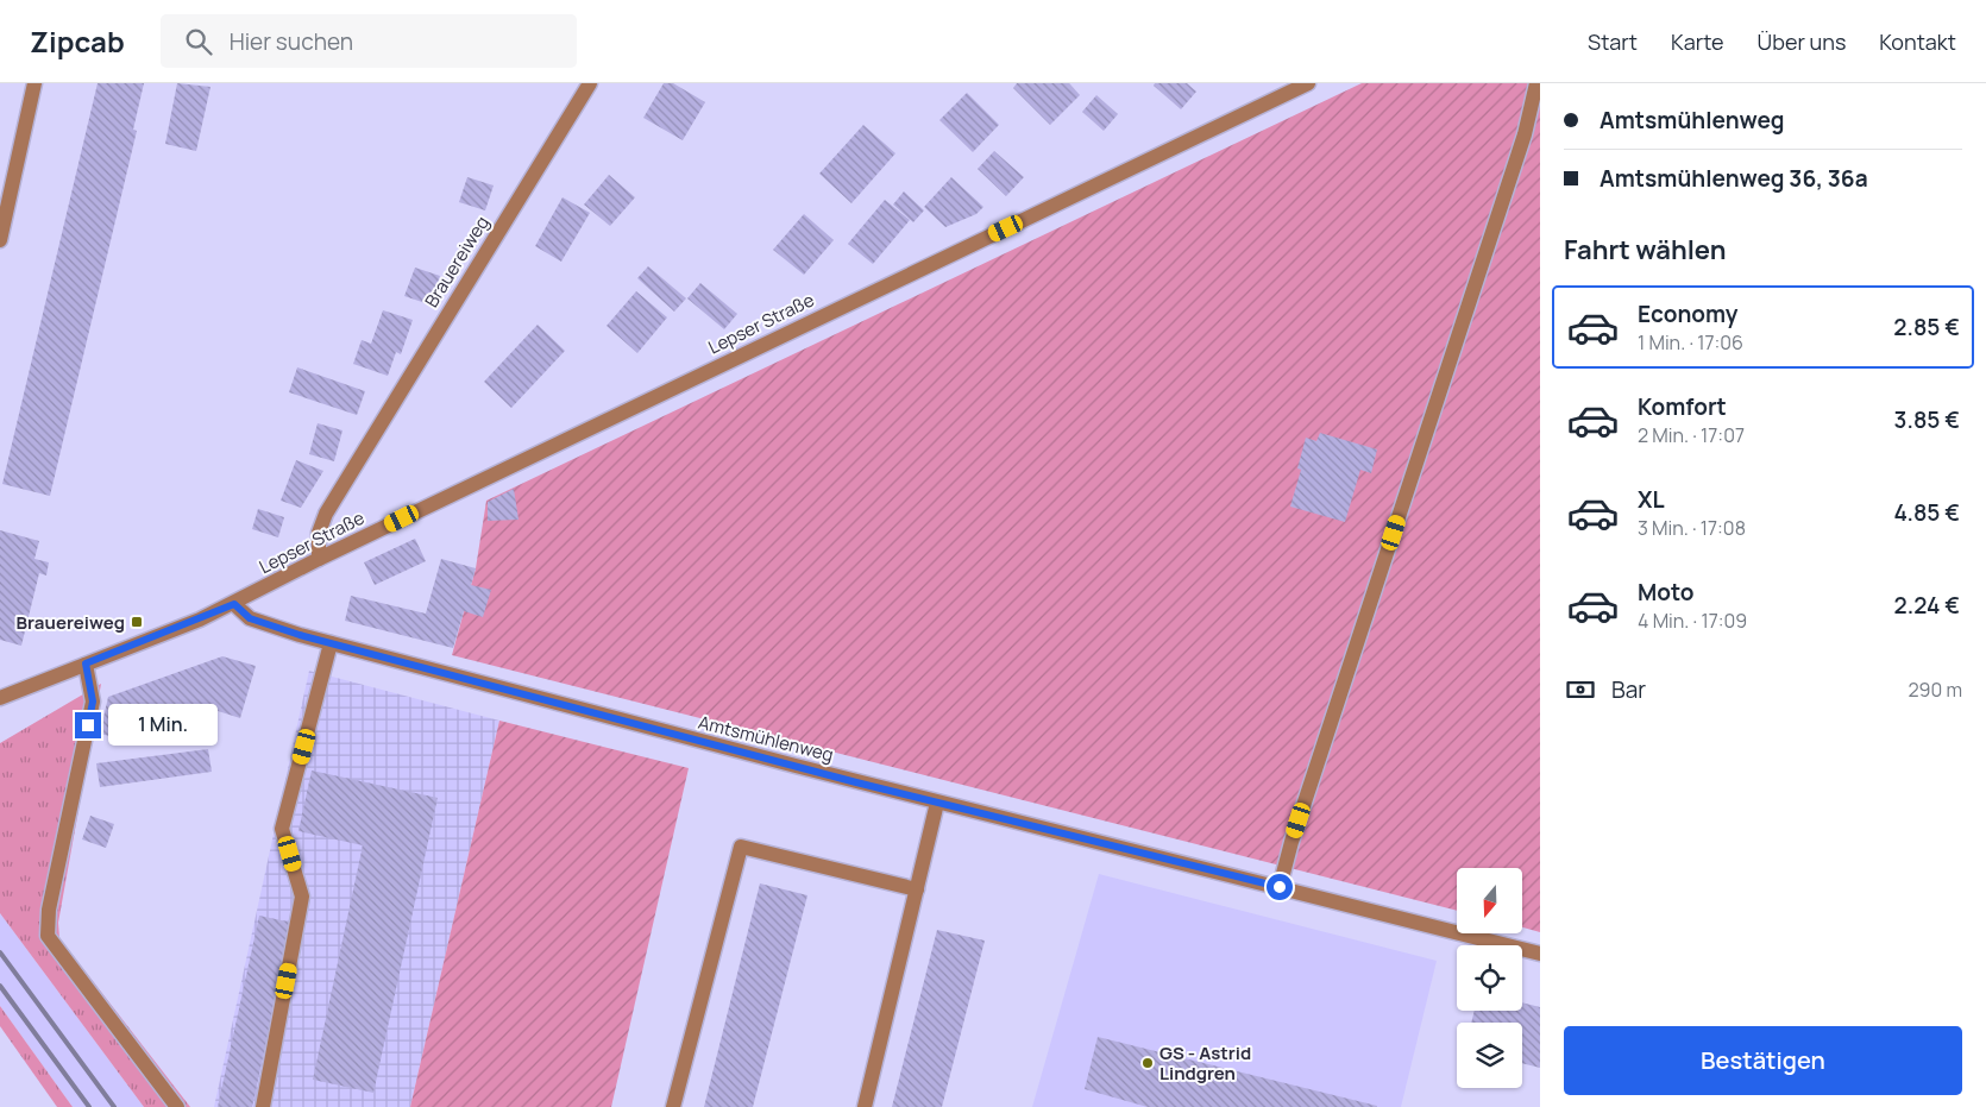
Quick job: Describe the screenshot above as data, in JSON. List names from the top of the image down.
{
  "streets": {
    "street": ["Brauereiweg", "Lepser Straße", "Amtsmühlenweg"]
  },
  "crossings": [
    ["Brauereiweg", "Lepser Straße"],
    ["Lepser Straße", "Amtsmühlenweg"]
  ],
  "places": {
    "transit": ["Brauereiweg"],
    "other": ["GS - Astrid Lindgren"]
  },
  "north": "bottom",
  "page": {
    "header": "Zipcab",
    "search": "Hier suchen",
    "nav": [
      "Start",
      "Karte",
      "Über uns",
      "Kontakt"
    ],
    "banner": ["Amtsmühlenweg", "Amtsmühlenweg 36, 36a"],
    "heading": "Fahrt wählen",
    "list": [
      {
        "name": "Economy",
        "note": "1 Min. · 17:06",
        "value": "2.85 €"
      },
      {
        "name": "Komfort",
        "note": "2 Min. · 17:07",
        "value": "3.85 €"
      },
      {
        "name": "XL",
        "note": "3 Min. · 17:08",
        "value": "4.85 €"
      },
      {
        "name": "Moto",
        "note": "4 Min. · 17:09",
        "value": "2.24 €"
      }
    ],
    "pay": ["Bar", "290 m"],
    "bubble": "1 Min.",
    "buttons": "Bestätigen"
  }
}
